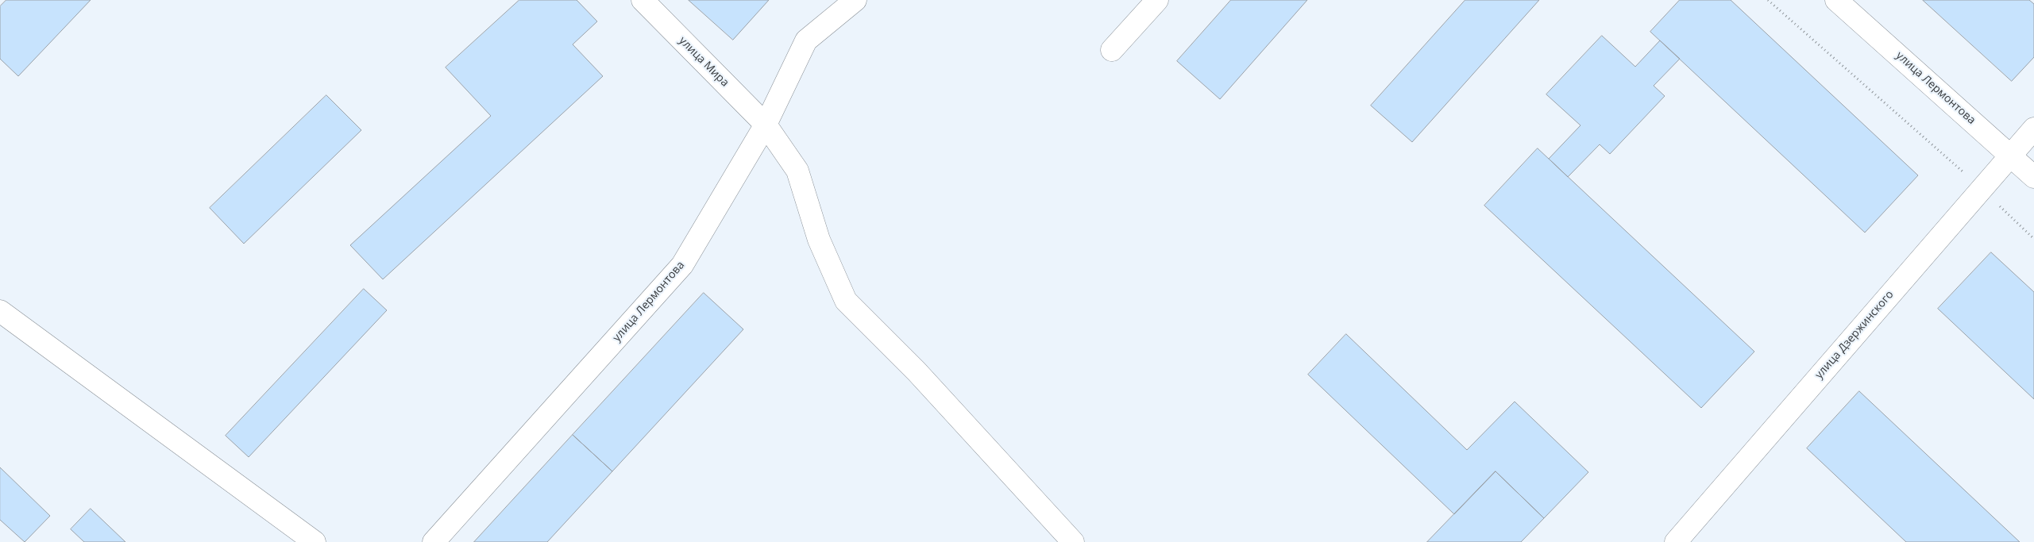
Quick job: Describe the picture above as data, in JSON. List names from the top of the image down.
{
  "streets": {
    "street": ["улица Мира", "улица Лермонтова", "улица Дзержинского"]
  },
  "crossings": [
    ["улица Мира", "улица Лермонтова"],
    ["улица Лермонтова", "улица Дзержинского"]
  ]
}
